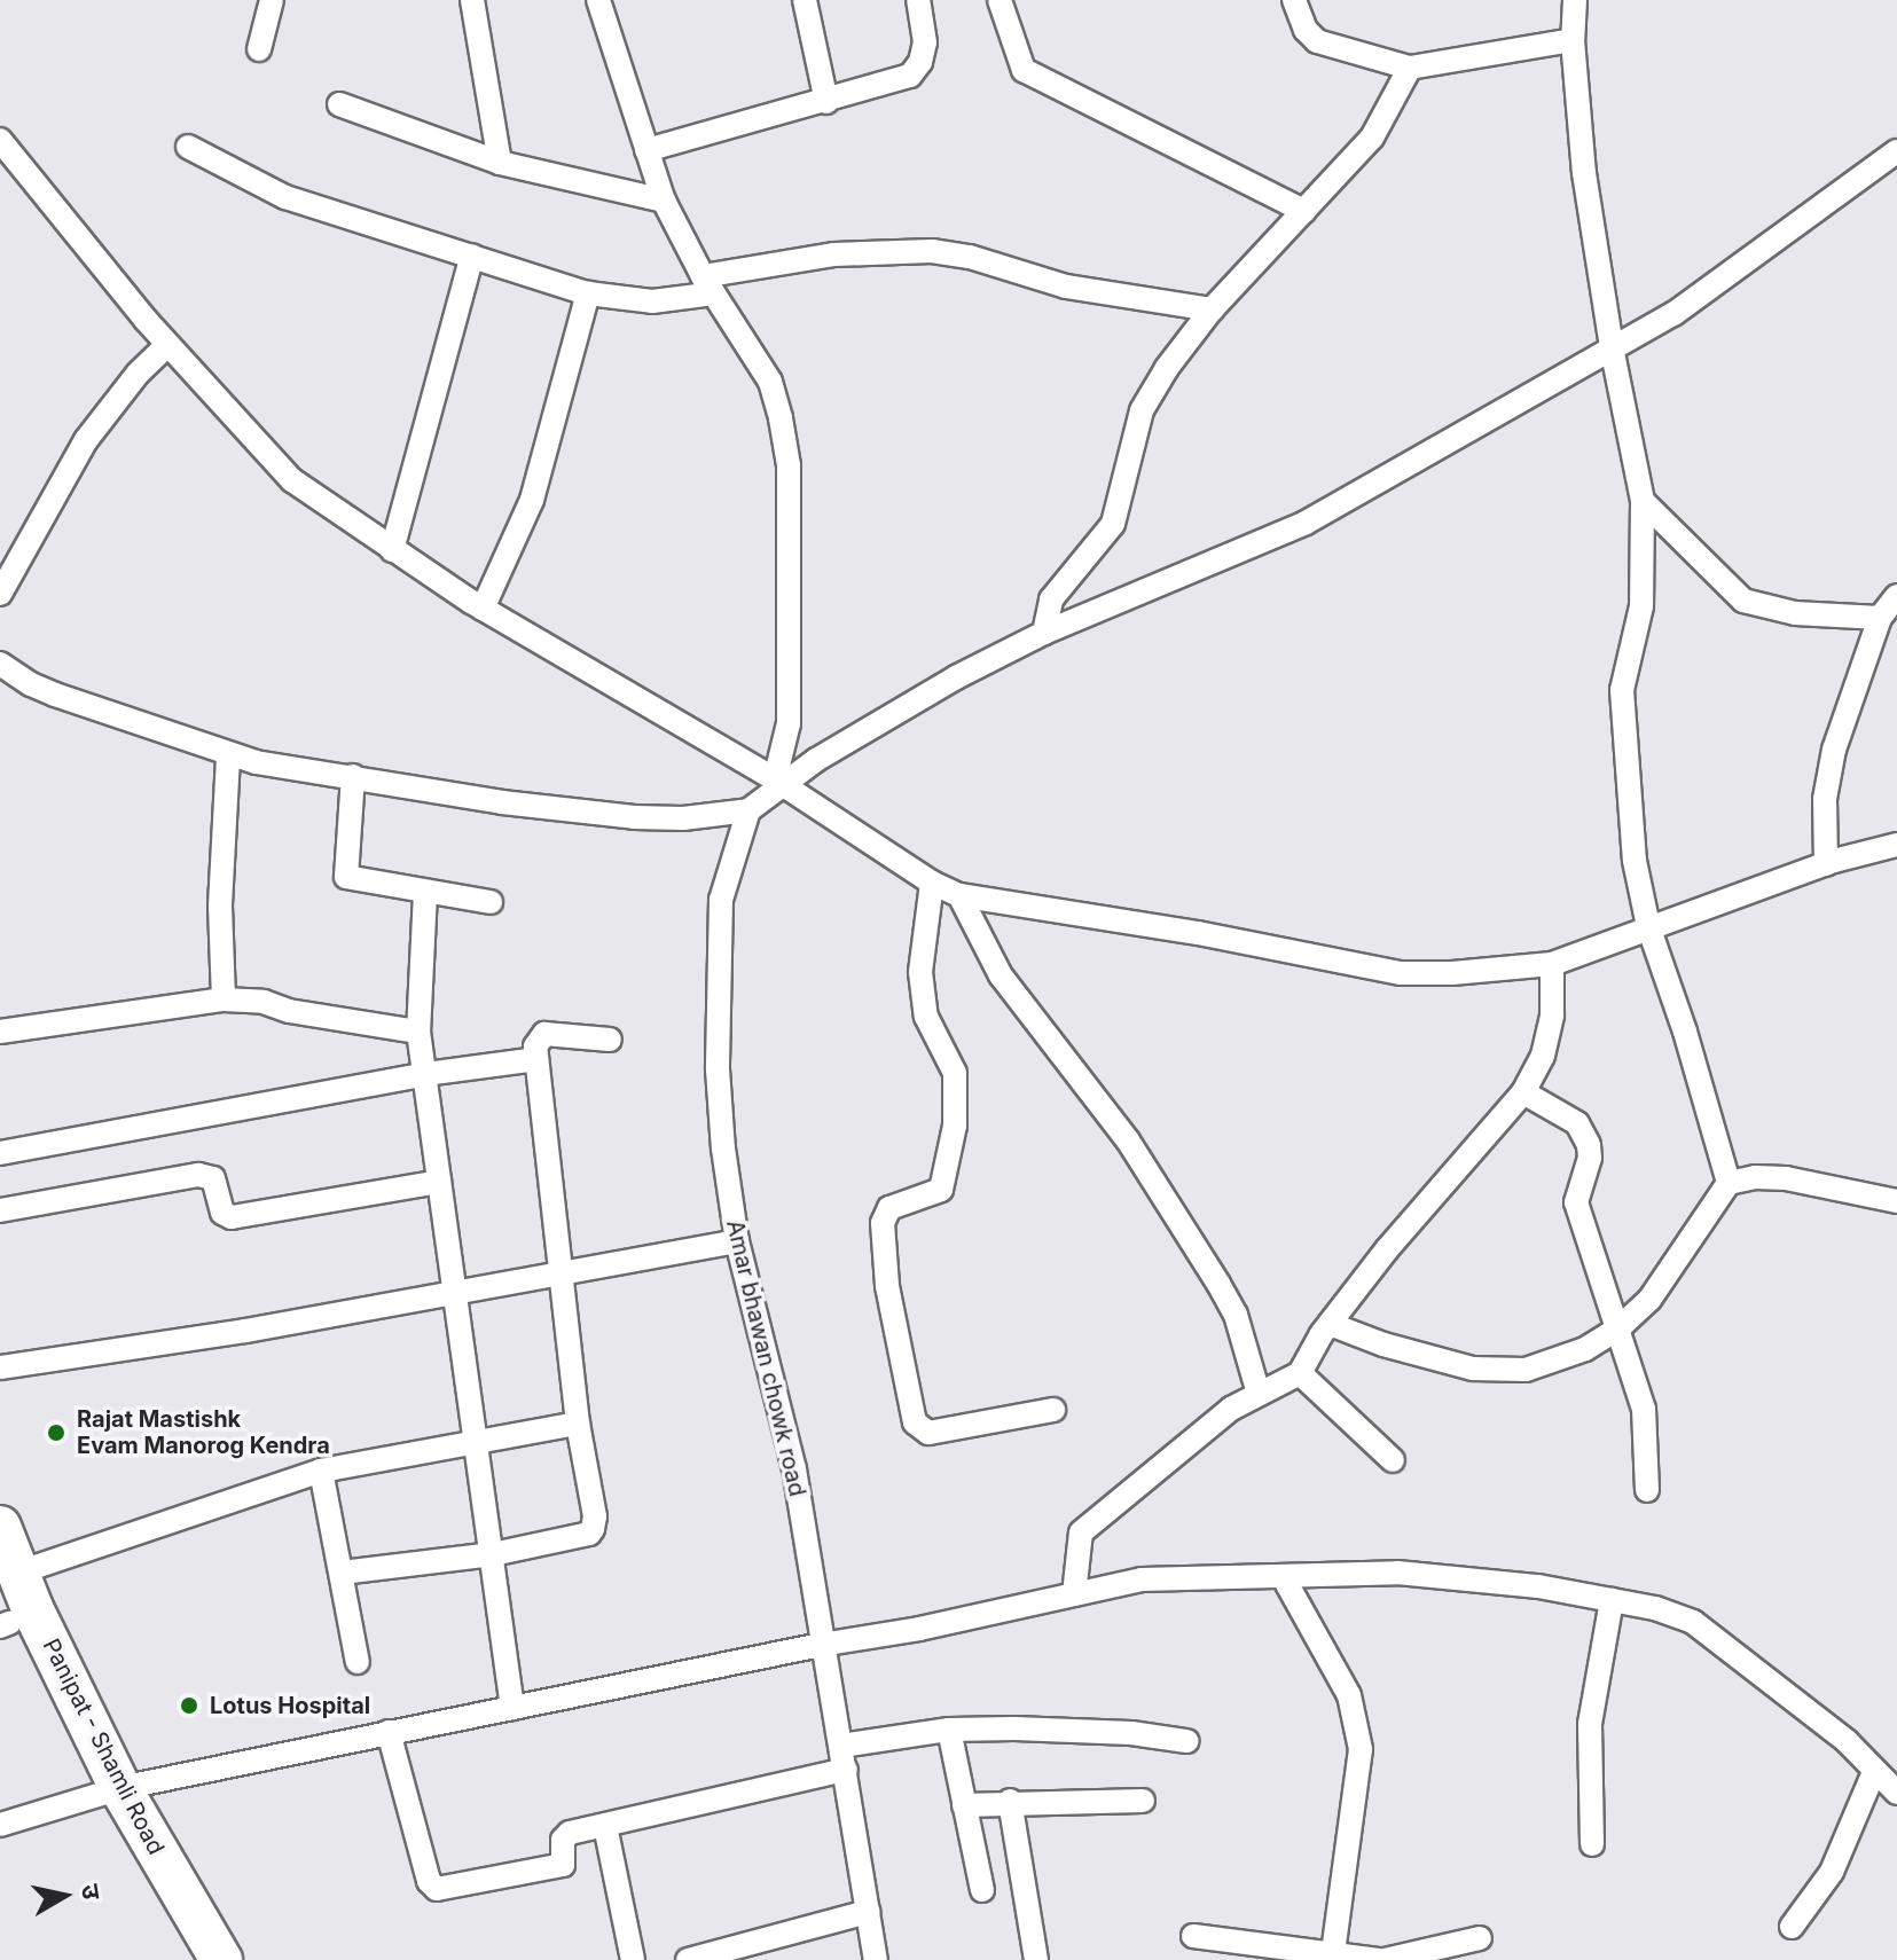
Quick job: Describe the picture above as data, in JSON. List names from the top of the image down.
{
  "streets": {
    "highway": ["Panipat - Shamli Road"],
    "street": ["Amar bhawan chowk road"]
  },
  "places": ["Rajat Mastishk Evam Manorog Kendra", "Lotus Hospital"],
  "north": "right"
}
